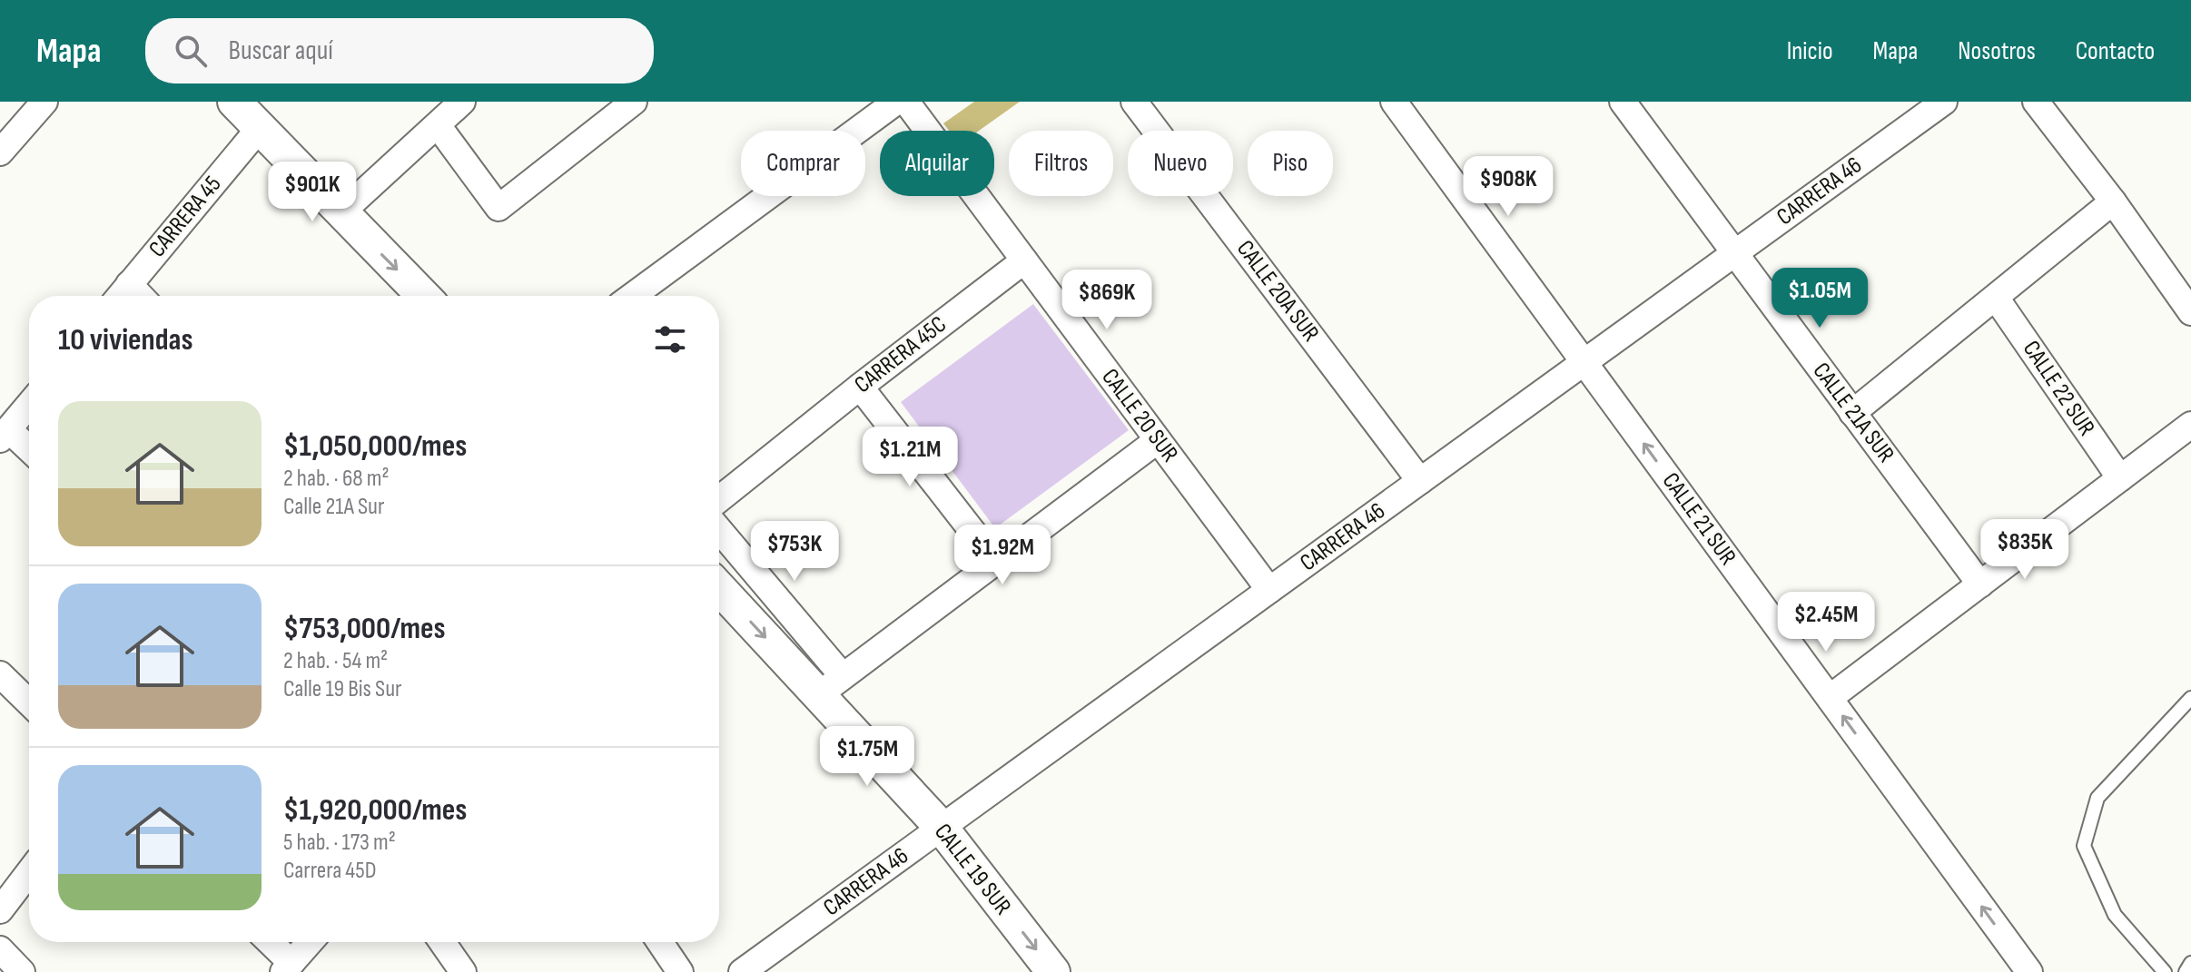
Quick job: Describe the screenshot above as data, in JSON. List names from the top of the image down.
{
  "streets": {
    "street": [
      "CARRERA 46",
      "CARRERA 45",
      "CALLE 20A SUR",
      "CARRERA 45C",
      "CALLE 22 SUR",
      "CALLE 21A SUR",
      "CALLE 20 SUR",
      "CALLE 21 SUR",
      "CALLE 19 SUR"
    ]
  },
  "crossings": [
    ["CARRERA 46", "CALLE 20A SUR"],
    ["CARRERA 46", "CALLE 21A SUR"],
    ["CARRERA 46", "CALLE 20 SUR"],
    ["CARRERA 46", "CALLE 21 SUR"],
    ["CARRERA 46", "CALLE 19 SUR"],
    ["CARRERA 45C", "CALLE 20 SUR"]
  ],
  "one_way": ["CALLE 21 SUR"],
  "page": {
    "header": "Mapa",
    "search": "Buscar aquí",
    "nav": [
      "Inicio",
      "Mapa",
      "Nosotros",
      "Contacto"
    ],
    "chip": [
      "Comprar",
      "Alquilar",
      "Filtros",
      "Nuevo",
      "Piso"
    ],
    "price": [
      "$908K",
      "$901K",
      "$1.05M",
      "$869K",
      "$1.21M",
      "$835K",
      "$753K",
      "$1.92M",
      "$2.45M",
      "$1.75M"
    ],
    "heading": "10 viviendas",
    "list": [
      {
        "name": "$1,050,000/mes",
        "note": "2 hab. · 68 m² · Calle 21A Sur"
      },
      {
        "name": "$753,000/mes",
        "note": "2 hab. · 54 m² · Calle 19 Bis Sur"
      },
      {
        "name": "$1,920,000/mes",
        "note": "5 hab. · 173 m² · Carrera 45D"
      }
    ]
  }
}
